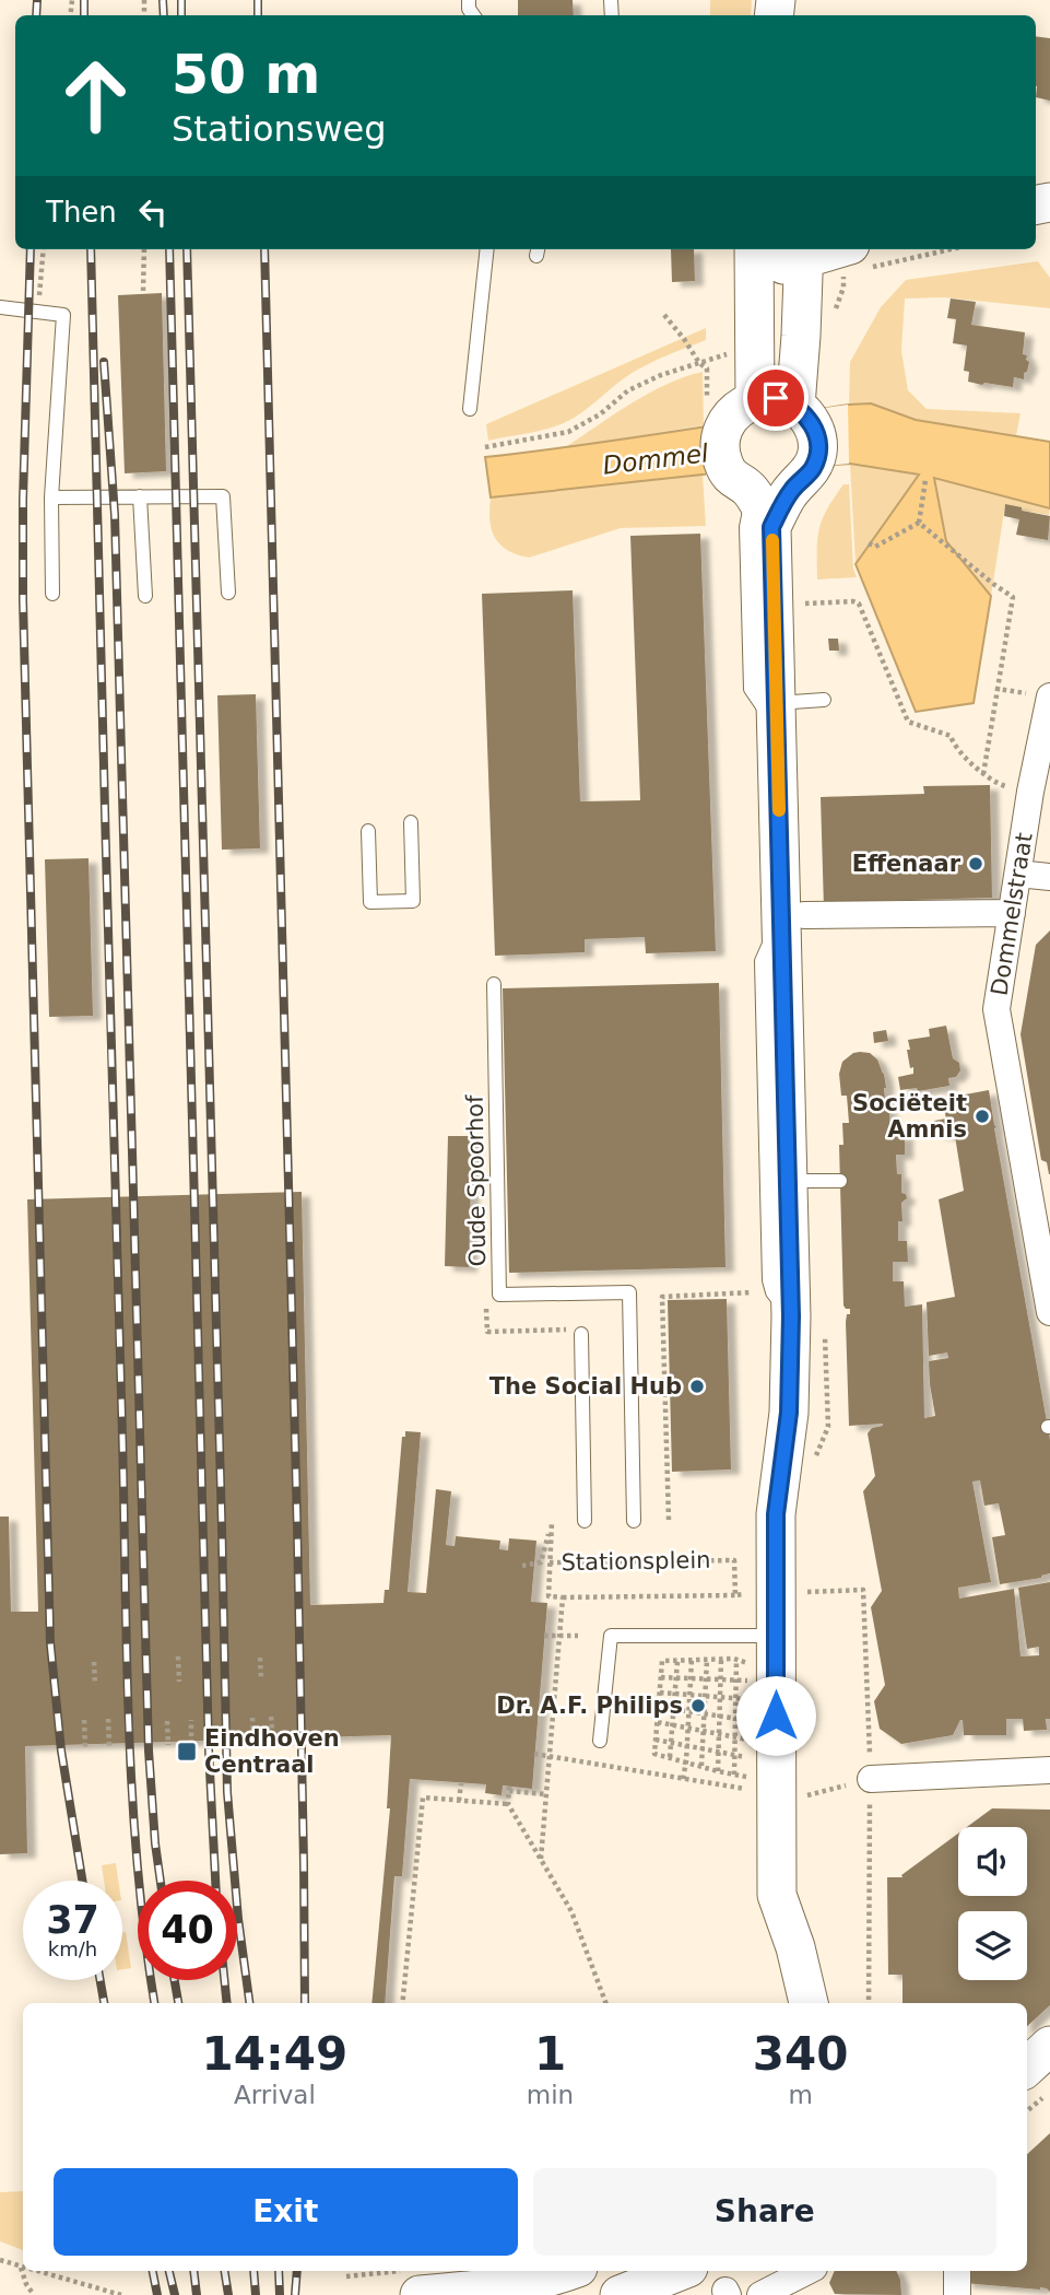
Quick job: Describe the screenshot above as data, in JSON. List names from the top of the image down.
{
  "streets": {
    "street": ["Dommelstraat"],
    "lane": ["Oude Spoorhof"],
    "path": ["Stationsplein"]
  },
  "water": ["Dommel"],
  "places": {
    "other": [
      "Effenaar",
      "Sociëteit Amnis",
      "The Social Hub",
      "Dr. A.F. Philips"
    ],
    "transit": ["Eindhoven Centraal"]
  },
  "page": {
    "turn": ["50 m", "Stationsweg"],
    "then": "Then",
    "speed": "37 km/h",
    "limit": "40",
    "eta": [
      "14:49",
      "Arrival",
      "1",
      "min",
      "340",
      "m"
    ],
    "buttons": ["Exit", "Share"]
  }
}
